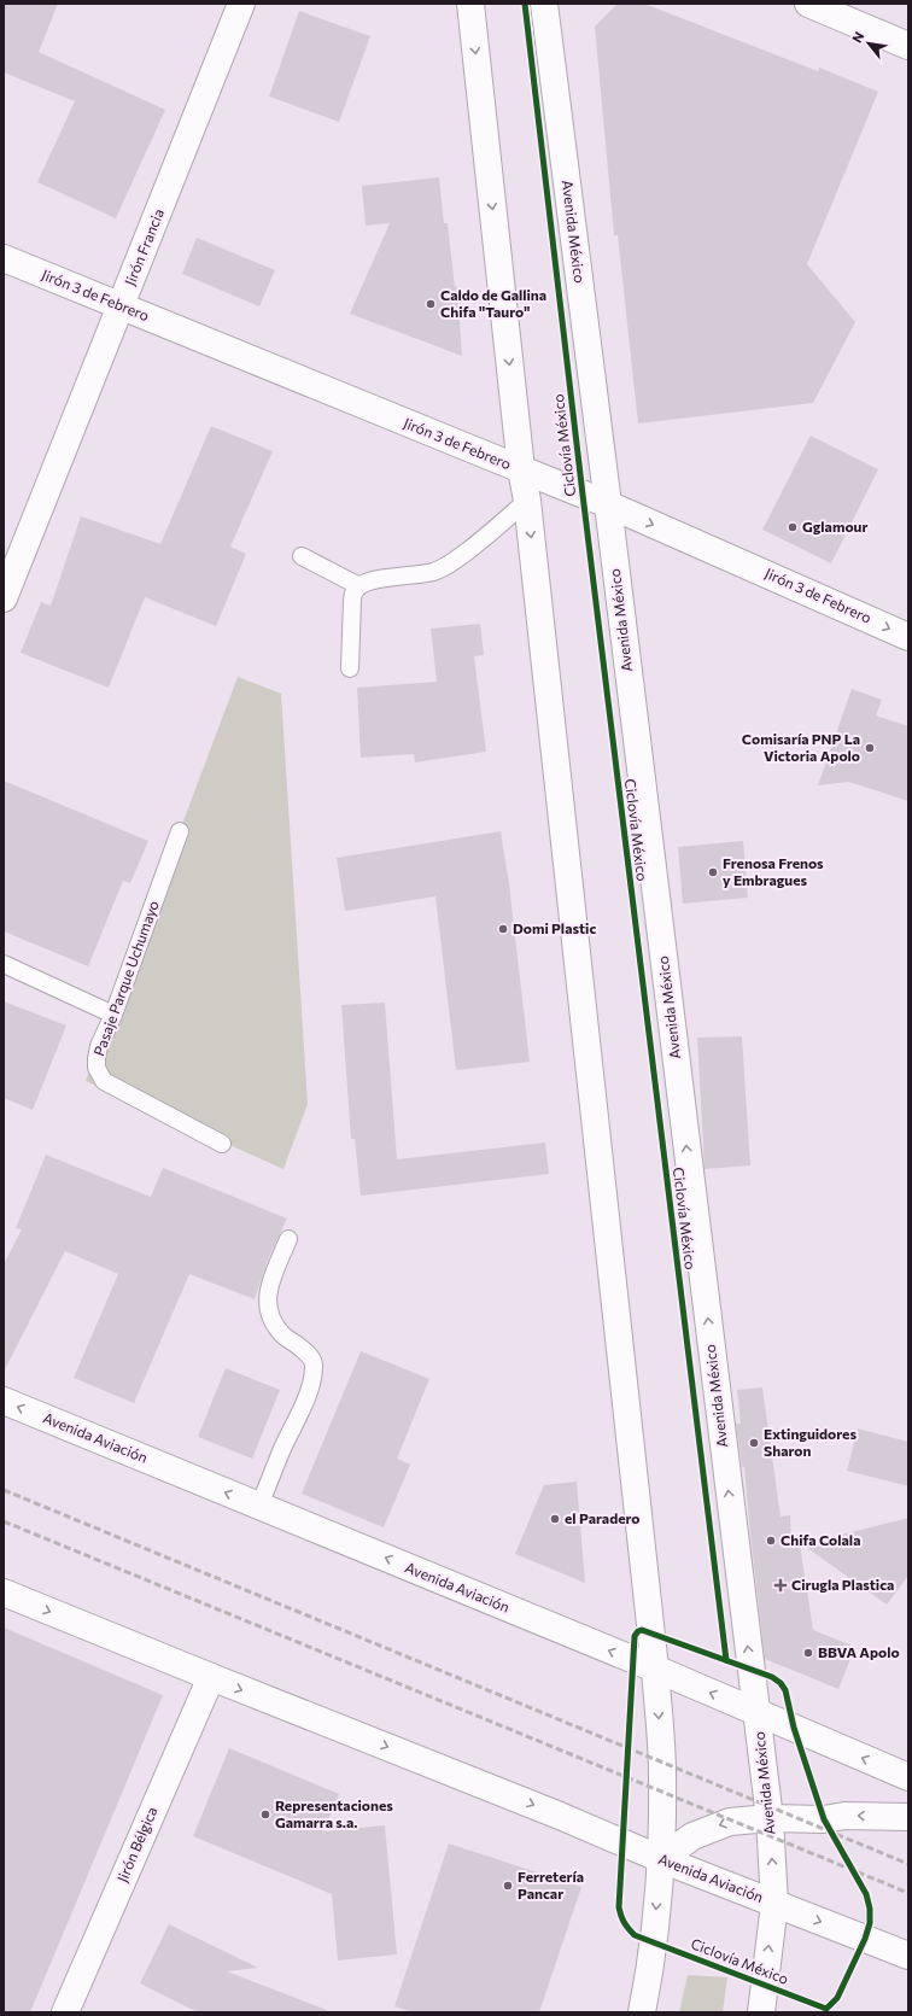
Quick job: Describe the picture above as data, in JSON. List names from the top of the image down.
{
  "streets": {
    "main road": [
      "Avenida México",
      "Jirón Francia",
      "Jirón 3 de Febrero",
      "Avenida Aviación",
      "Jirón Bélgica"
    ],
    "lane": ["Pasaje Parque Uchumayo"],
    "cycle path": ["Ciclovía México"]
  },
  "crossings": [
    ["Avenida México", "Jirón 3 de Febrero"],
    ["Avenida México", "Avenida Aviación"],
    ["Jirón Francia", "Jirón 3 de Febrero"],
    ["Avenida Aviación", "Jirón Bélgica"]
  ],
  "places": {
    "other": [
      "Caldo de Gallina Chifa \"Tauro\"",
      "Gglamour",
      "Comisaría PNP La Victoria Apolo",
      "Frenosa Frenos y Embragues",
      "Domi Plastic",
      "Extinguidores Sharon",
      "el Paradero",
      "Chifa Colala",
      "BBVA Apolo",
      "Representaciones Gamarra s.a.",
      "Ferretería Pancar"
    ],
    "health": ["Cirugla Plastica"]
  },
  "north": "top left"
}
